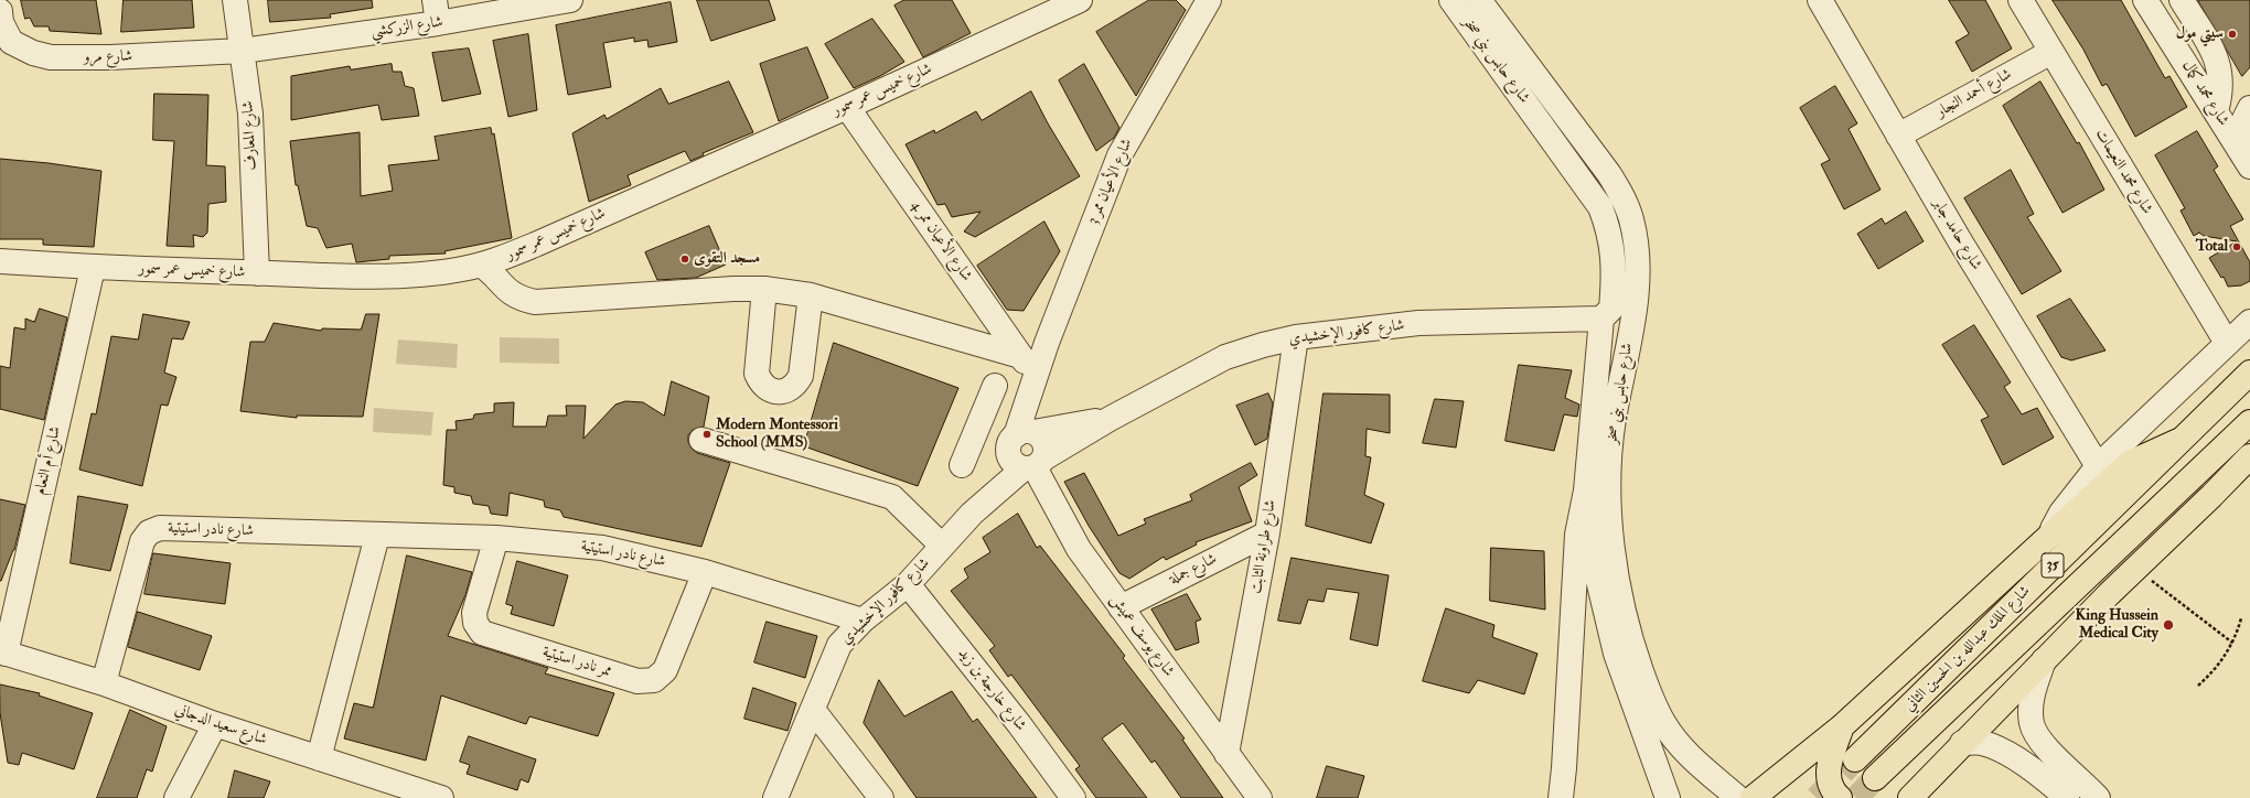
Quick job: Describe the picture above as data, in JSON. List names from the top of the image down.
{
  "streets": {
    "main road": ["35", "شارع الملك عبدالله بن الحسين الثاني"],
    "street": [
      "شارع الزركشي",
      "شارع مرو",
      "شارع حابس بني صخر",
      "شارع خميس عمر سمور",
      "شارع أحمد النجار",
      "شارع محمد كمال",
      "شارع المعارف",
      "شارع محمد النعيمات",
      "شارع الأعيان ممر 3",
      "شارع حامد جابر",
      "شارع الأعيان ممر 4",
      "شارع كافور الإخشيدي",
      "شارع أم النعام",
      "شارع نادر استيتية",
      "شارع طراونة الثابت",
      "شارع جملة",
      "شارع يوسف عميش",
      "ممر نادر استيتية",
      "شارع خارجة بن زيد",
      "شارع سعيد الدجاني"
    ]
  },
  "crossings": [
    ["شارع الزركشي", "شارع مرو"],
    ["شارع الزركشي", "شارع المعارف"],
    ["شارع مرو", "شارع المعارف"],
    ["شارع حابس بني صخر", "شارع كافور الإخشيدي"],
    ["شارع خميس عمر سمور", "شارع المعارف"],
    ["شارع خميس عمر سمور", "شارع الأعيان ممر 4"],
    ["شارع خميس عمر سمور", "شارع أم النعام"],
    ["شارع أحمد النجار", "شارع محمد النعيمات"],
    ["شارع أحمد النجار", "شارع حامد جابر"],
    ["شارع الأعيان ممر 3", "شارع الأعيان ممر 4"],
    ["شارع الأعيان ممر 3", "شارع كافور الإخشيدي"],
    ["شارع الأعيان ممر 3", "شارع يوسف عميش"],
    ["شارع كافور الإخشيدي", "شارع نادر استيتية"],
    ["شارع كافور الإخشيدي", "شارع طراونة الثابت"],
    ["شارع كافور الإخشيدي", "شارع يوسف عميش"],
    ["شارع كافور الإخشيدي", "شارع خارجة بن زيد"],
    ["شارع أم النعام", "شارع سعيد الدجاني"],
    ["شارع نادر استيتية", "ممر نادر استيتية"],
    ["شارع نادر استيتية", "شارع سعيد الدجاني"],
    ["شارع طراونة الثابت", "شارع جملة"],
    ["شارع طراونة الثابت", "شارع يوسف عميش"],
    ["شارع جملة", "شارع يوسف عميش"]
  ],
  "places": [
    "سيتي مول",
    "Total",
    "مسجد التقوى",
    "Modern Montessori School (MMS)",
    "King Hussein Medical City"
  ]
}
